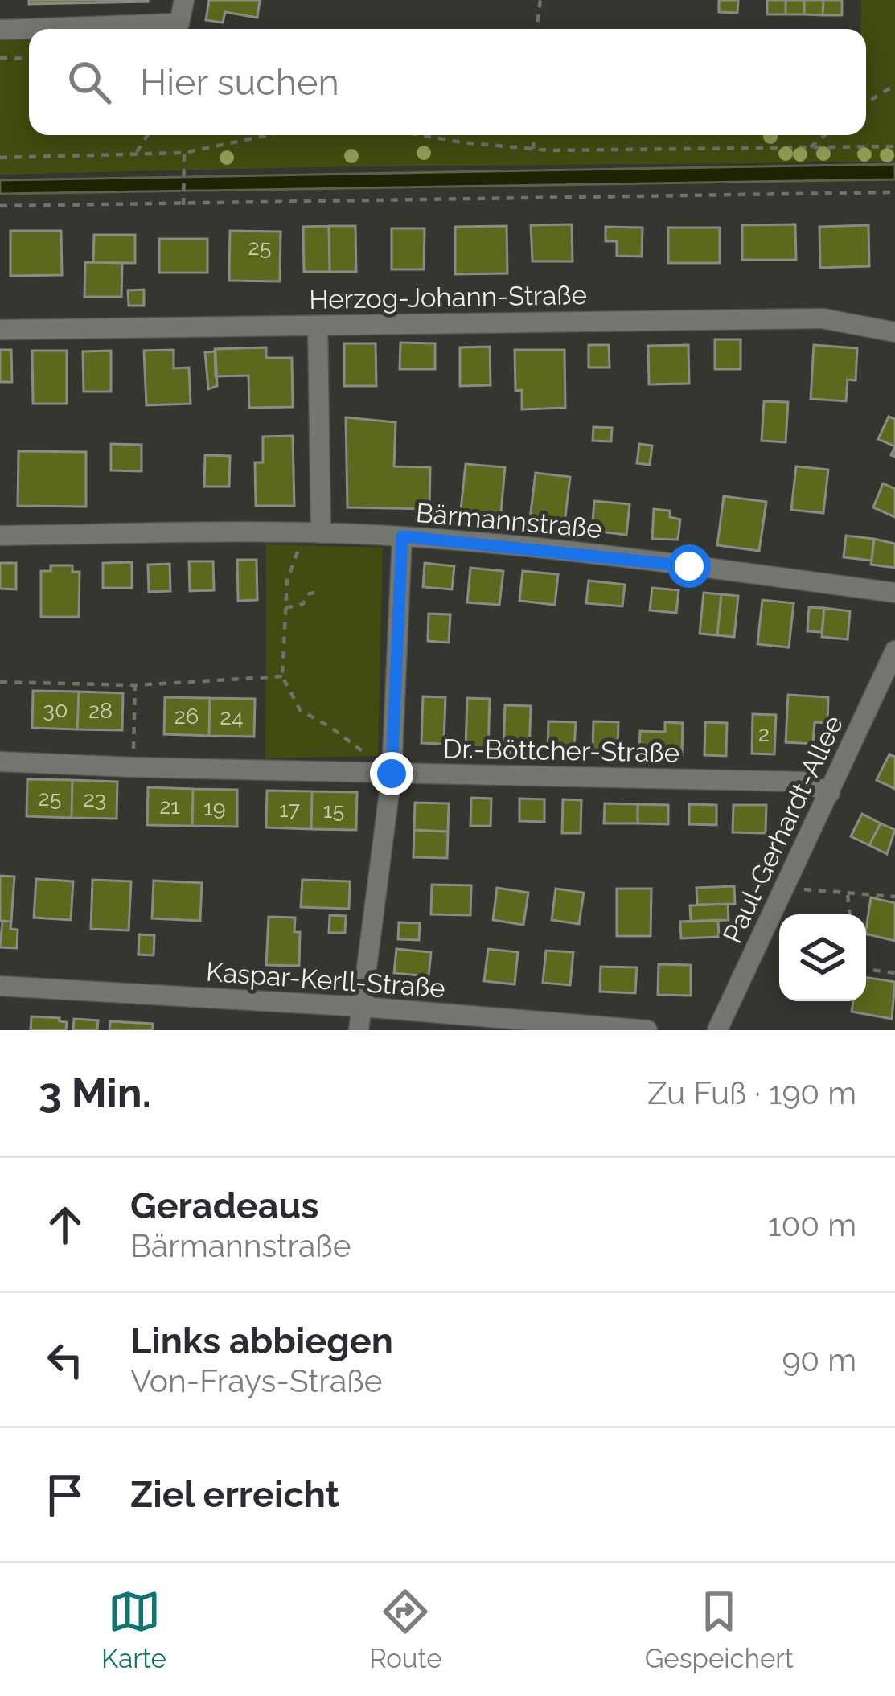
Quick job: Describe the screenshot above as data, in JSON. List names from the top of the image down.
{
  "streets": {
    "street": [
      "Herzog-Johann-Straße",
      "Bärmannstraße",
      "Dr.-Böttcher-Straße",
      "Paul-Gerhardt-Allee",
      "Kaspar-Kerll-Straße"
    ]
  },
  "crossings": [
    ["Dr.-Böttcher-Straße", "Paul-Gerhardt-Allee"]
  ],
  "house_numbers": [
    "25",
    "30",
    "28",
    "26",
    "24",
    "2",
    "25",
    "23",
    "21",
    "19",
    "17",
    "15"
  ],
  "page": {
    "search": "Hier suchen",
    "heading": ["3 Min.", "Zu Fuß · 190 m"],
    "list": [
      ["Geradeaus", "Bärmannstraße", "100 m"],
      ["Links abbiegen", "Von-Frays-Straße", "90 m"],
      "Ziel erreicht"
    ],
    "nav": ["Karte", "Route", "Gespeichert"]
  }
}
